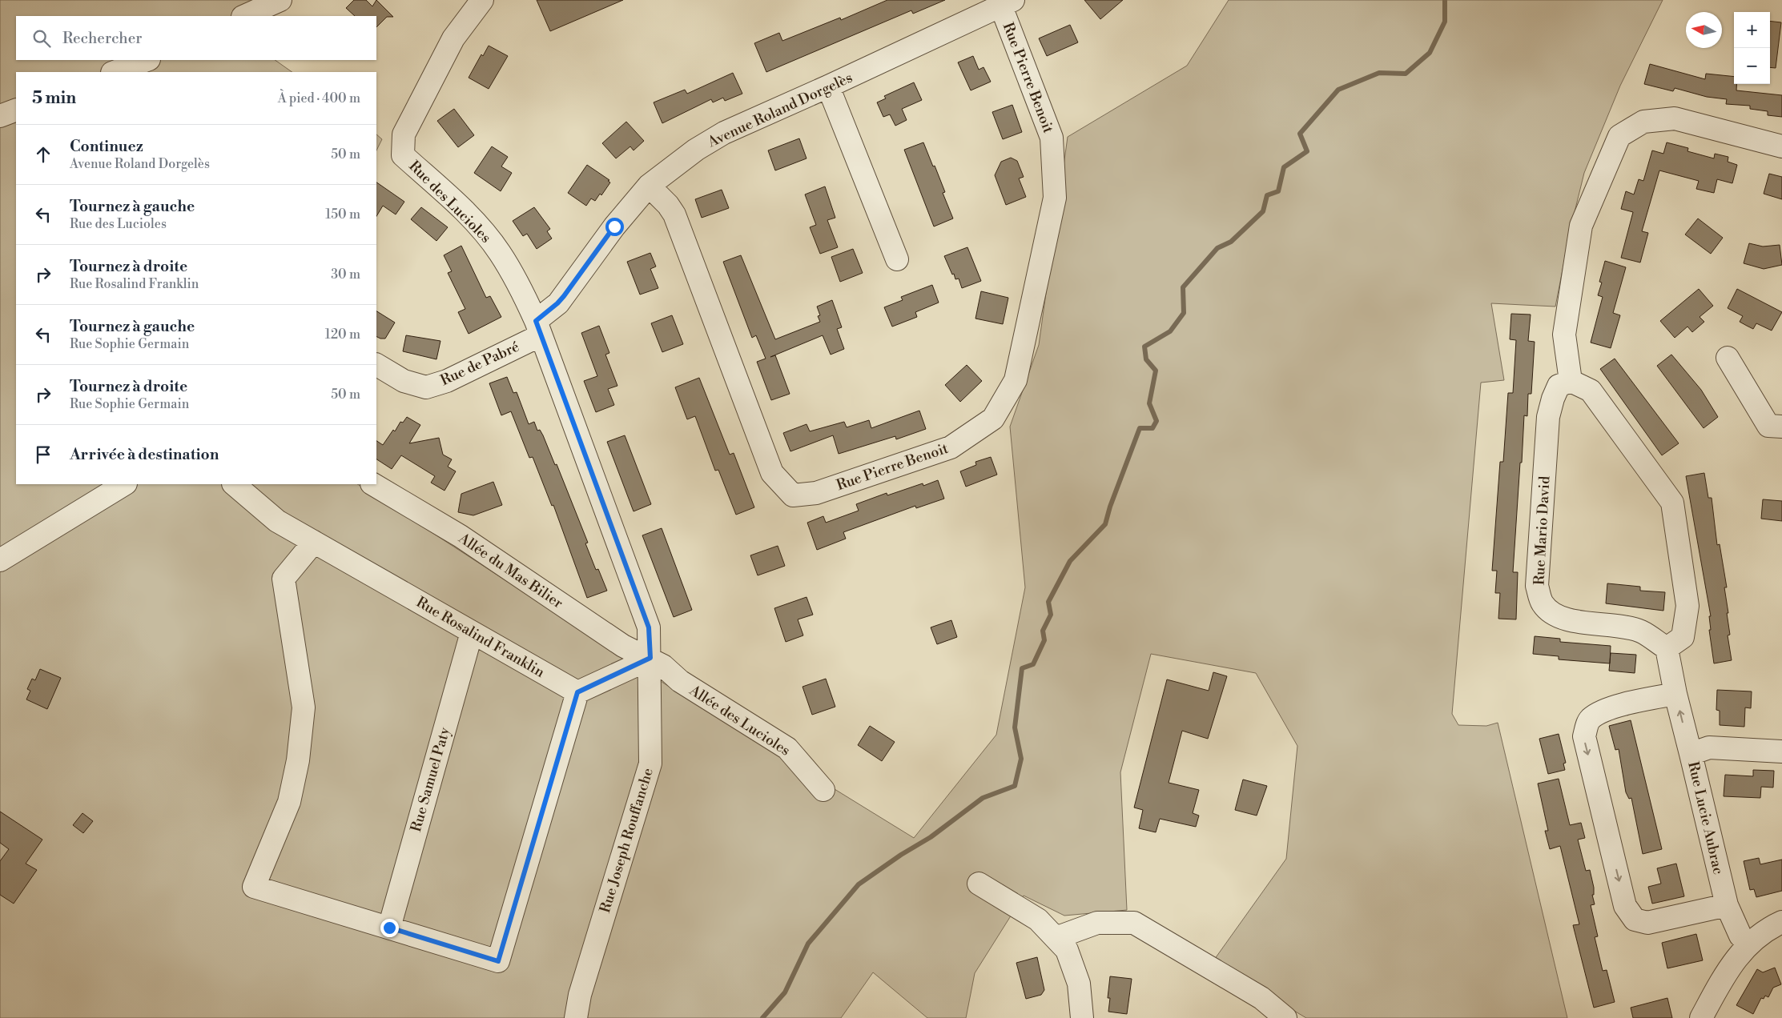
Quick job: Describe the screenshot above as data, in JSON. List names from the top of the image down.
{
  "streets": {
    "street": [
      "Rue Pierre Benoit",
      "Avenue Roland Dorgelès",
      "Rue des Lucioles",
      "Rue de Pabré",
      "Rue Mario David",
      "Allée du Mas Bilier",
      "Rue Rosalind Franklin",
      "Allée des Lucioles",
      "Rue Samuel Paty",
      "Rue Lucie Aubrac",
      "Rue Joseph Rouffanche"
    ]
  },
  "crossings": [
    ["Rue Pierre Benoit", "Avenue Roland Dorgelès"],
    ["Avenue Roland Dorgelès", "Rue des Lucioles"],
    ["Avenue Roland Dorgelès", "Rue de Pabré"],
    ["Rue des Lucioles", "Rue de Pabré"],
    ["Rue des Lucioles", "Allée du Mas Bilier"],
    ["Rue des Lucioles", "Allée des Lucioles"],
    ["Rue des Lucioles", "Rue Joseph Rouffanche"],
    ["Allée du Mas Bilier", "Allée des Lucioles"],
    ["Allée du Mas Bilier", "Rue Joseph Rouffanche"],
    ["Rue Rosalind Franklin", "Rue Samuel Paty"],
    ["Allée des Lucioles", "Rue Joseph Rouffanche"]
  ],
  "north": "left",
  "page": {
    "map_buttons": ["+", "−"],
    "search": "Rechercher",
    "heading": ["5 min", "À pied · 400 m"],
    "list": [
      ["Continuez", "Avenue Roland Dorgelès", "50 m"],
      ["Tournez à gauche", "Rue des Lucioles", "150 m"],
      ["Tournez à droite", "Rue Rosalind Franklin", "30 m"],
      ["Tournez à gauche", "Rue Sophie Germain", "120 m"],
      ["Tournez à droite", "Rue Sophie Germain", "50 m"],
      "Arrivée à destination"
    ]
  }
}
